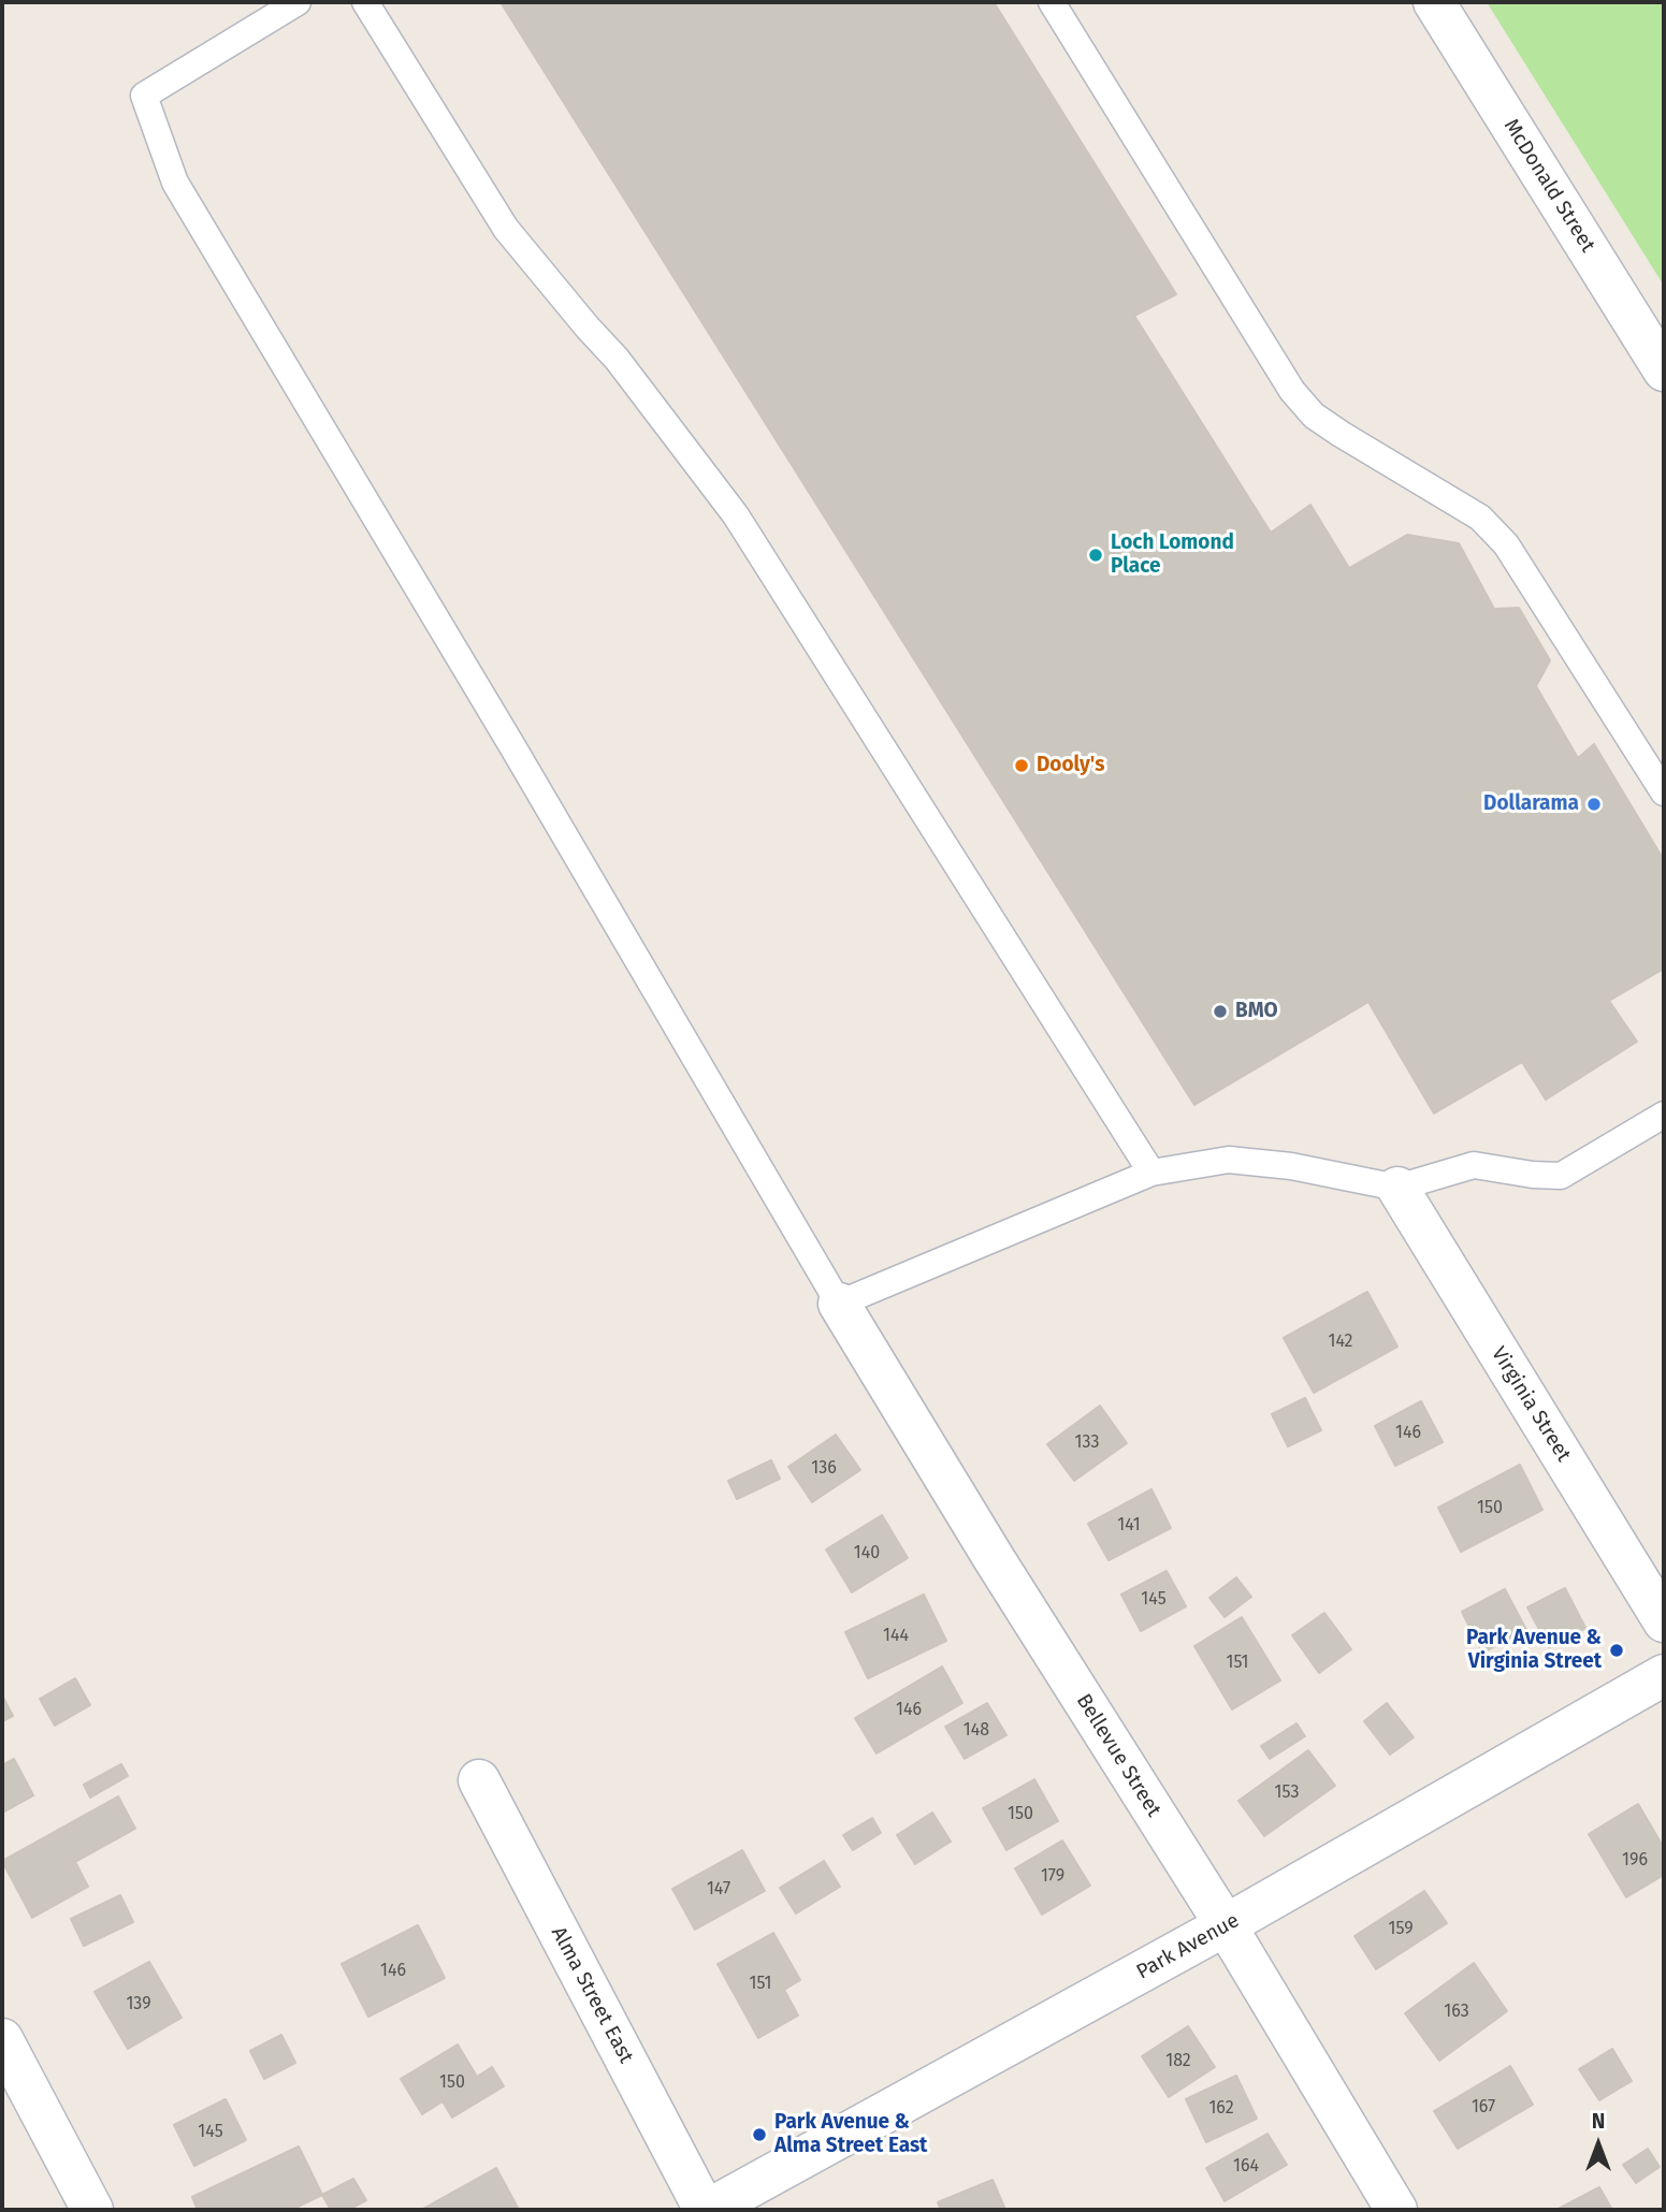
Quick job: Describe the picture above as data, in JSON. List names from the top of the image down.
{
  "streets": {
    "street": [
      "McDonald Street",
      "Virginia Street",
      "Bellevue Street",
      "Park Avenue",
      "Alma Street East"
    ]
  },
  "crossings": [
    ["Bellevue Street", "Park Avenue"],
    ["Park Avenue", "Alma Street East"]
  ],
  "places": [
    "Loch Lomond Place",
    "Dooly's",
    "Dollarama",
    "BMO",
    "Park Avenue & Virginia Street",
    "Park Avenue & Alma Street East"
  ],
  "house_numbers": [
    "142",
    "146",
    "133",
    "136",
    "150",
    "141",
    "140",
    "145",
    "144",
    "151",
    "146",
    "148",
    "153",
    "150",
    "196",
    "179",
    "147",
    "159",
    "146",
    "151",
    "139",
    "163",
    "182",
    "150",
    "167",
    "162",
    "145",
    "164"
  ],
  "north": "top"
}
